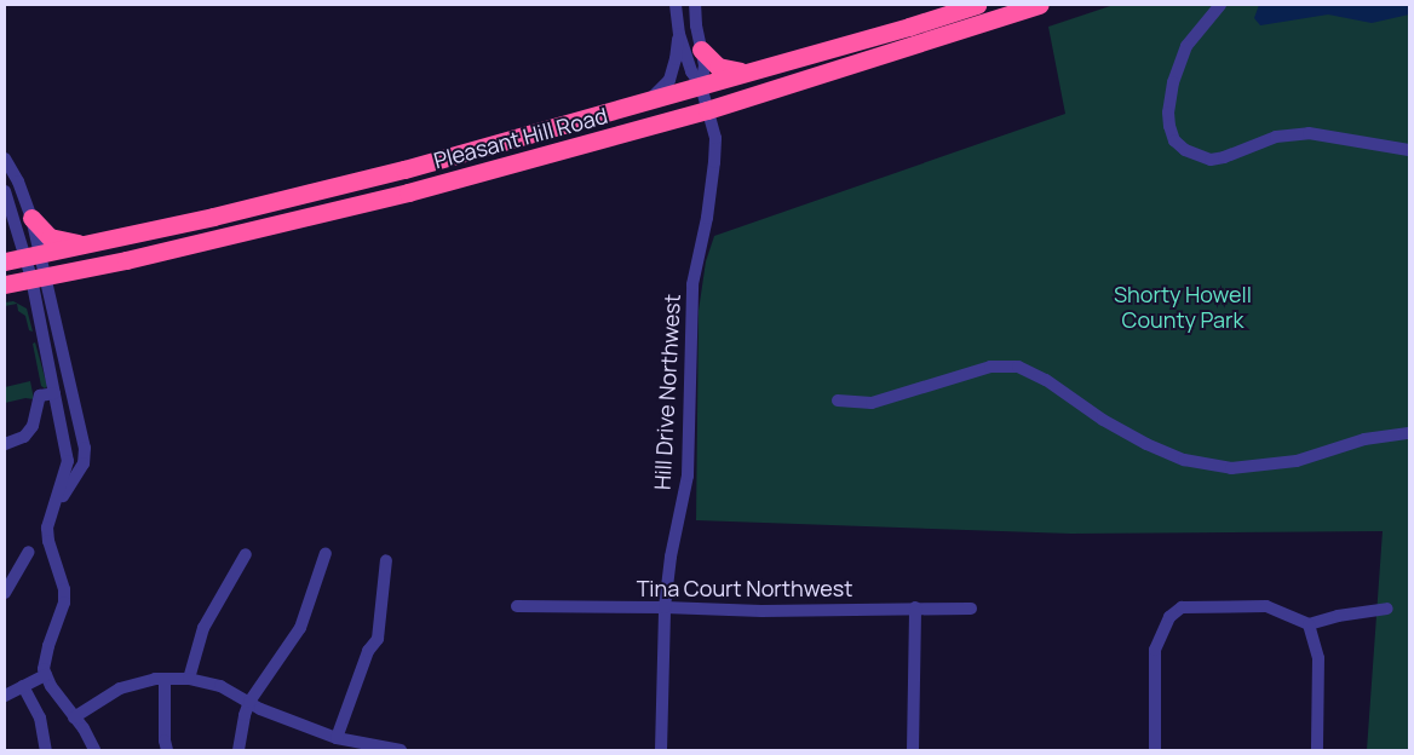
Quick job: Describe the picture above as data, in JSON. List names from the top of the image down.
{
  "streets": {
    "highway": ["Pleasant Hill Road"],
    "street": ["Hill Drive Northwest", "Tina Court Northwest"]
  },
  "crossings": [
    ["Pleasant Hill Road", "Hill Drive Northwest"],
    ["Hill Drive Northwest", "Tina Court Northwest"]
  ],
  "parks": ["Shorty Howell County Park"]
}
